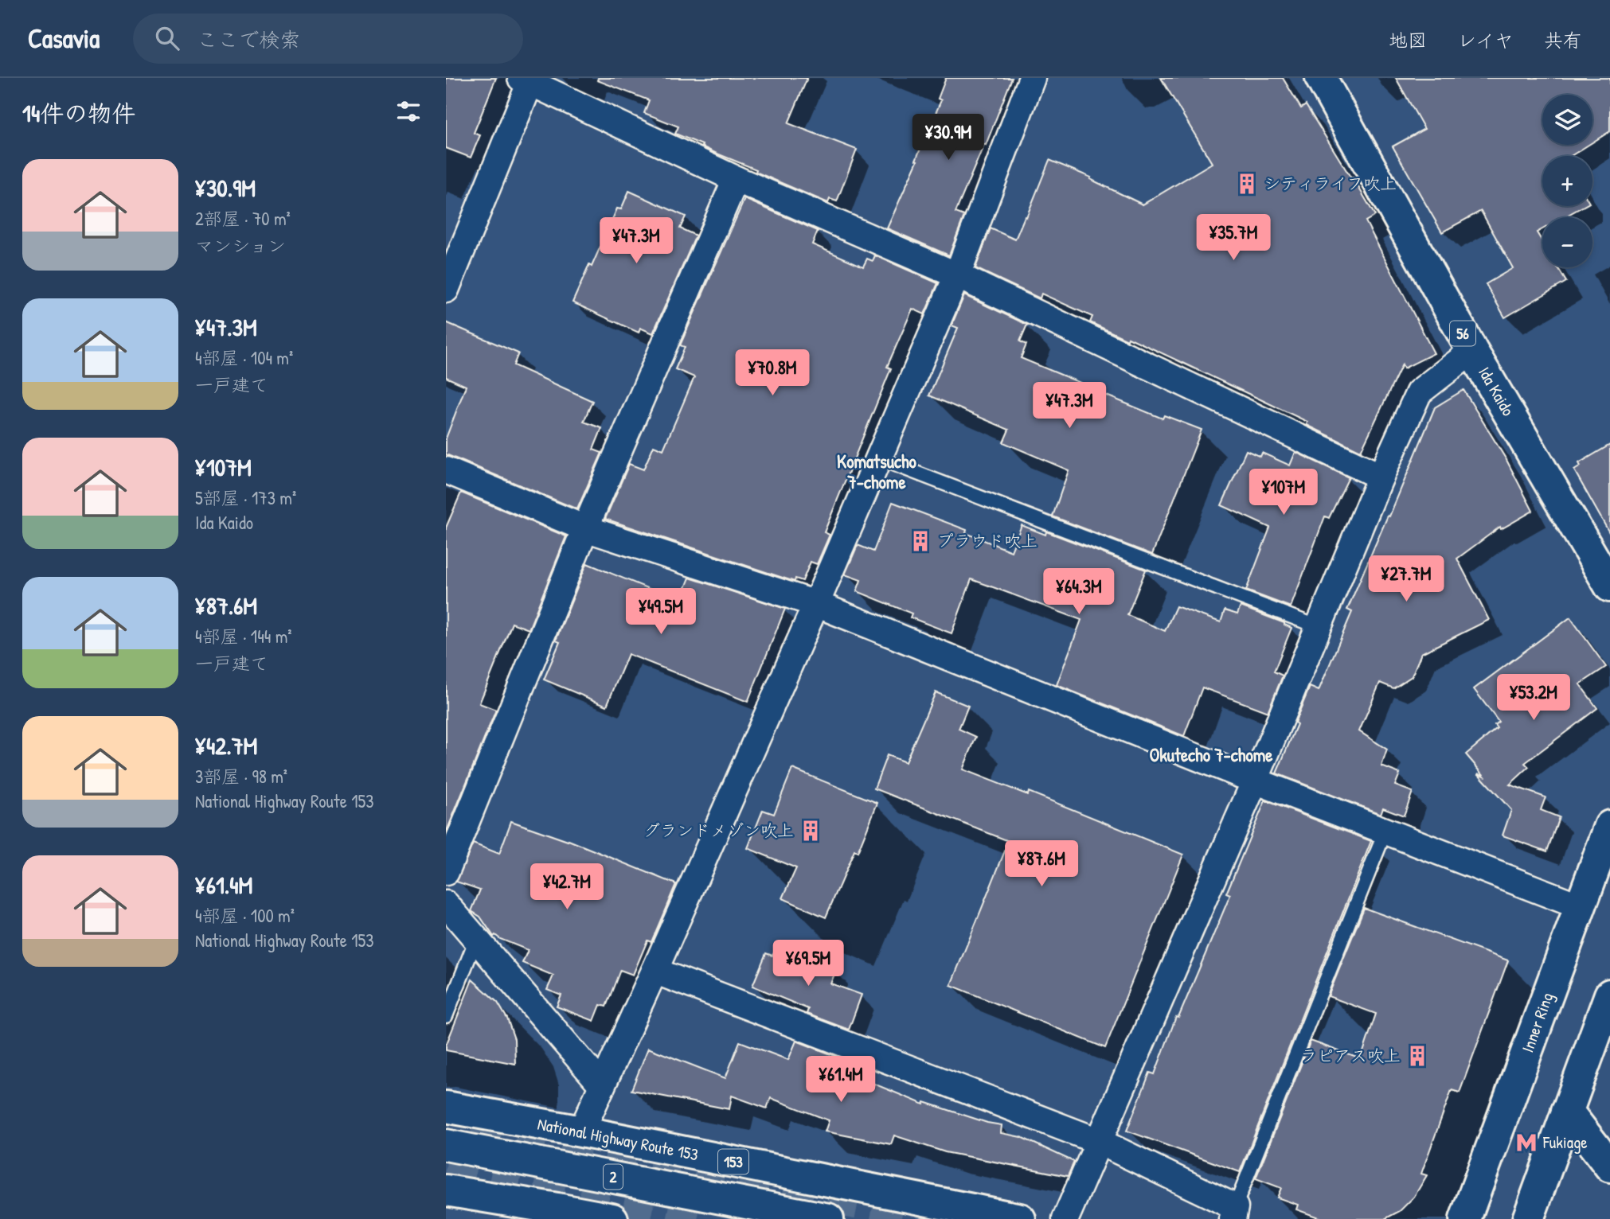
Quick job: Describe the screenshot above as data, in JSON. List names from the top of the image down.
{
  "streets": {
    "main road": [
      "56",
      "Ida Kaido",
      "Inner Ring",
      "National Highway Route 153",
      "153",
      "2"
    ]
  },
  "districts": ["Komatsucho 7-chome", "Okutecho 7-chome"],
  "places": {
    "building": [
      "シティライフ吹上",
      "プラウド吹上",
      "グランドメゾン吹上",
      "ラピアス吹上"
    ],
    "metro station": ["Fukiage"]
  },
  "page": {
    "header": "Casavia",
    "search": "ここで検索",
    "nav": ["地図", "レイヤ", "共有"],
    "heading": "14件の物件",
    "map_buttons": ["+", "−"],
    "price": [
      "¥30.9M",
      "¥35.7M",
      "¥47.3M",
      "¥70.8M",
      "¥47.3M",
      "¥107M",
      "¥27.7M",
      "¥64.3M",
      "¥49.5M",
      "¥53.2M",
      "¥87.6M",
      "¥42.7M",
      "¥69.5M",
      "¥61.4M"
    ],
    "list": [
      {
        "name": "¥30.9M",
        "note": "2部屋 · 70 m² · マンション"
      },
      {
        "name": "¥47.3M",
        "note": "4部屋 · 104 m² · 一戸建て"
      },
      {
        "name": "¥107M",
        "note": "5部屋 · 173 m² · Ida Kaido"
      },
      {
        "name": "¥87.6M",
        "note": "4部屋 · 144 m² · 一戸建て"
      },
      {
        "name": "¥42.7M",
        "note": "3部屋 · 98 m² · National Highway Route 153"
      },
      {
        "name": "¥61.4M",
        "note": "4部屋 · 100 m² · National Highway Route 153"
      }
    ]
  }
}
